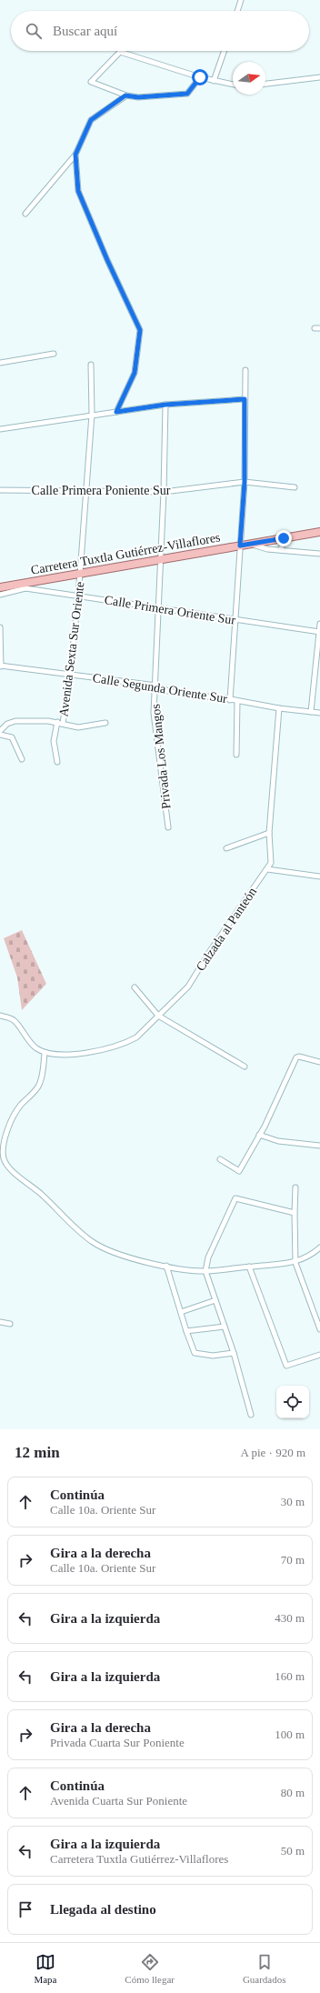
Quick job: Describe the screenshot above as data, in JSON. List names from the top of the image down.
{
  "streets": {
    "main road": ["Carretera Tuxtla Gutiérrez-Villaflores"],
    "street": [
      "Calle Primera Poniente Sur",
      "Calle Primera Oriente Sur",
      "Avenida Sexta Sur Oriente",
      "Calle Segunda Oriente Sur",
      "Privada Los Mangos",
      "Calzada al Panteón"
    ]
  },
  "crossings": [
    ["Calle Primera Poniente Sur", "Avenida Sexta Sur Oriente"],
    ["Calle Primera Poniente Sur", "Privada Los Mangos"],
    ["Carretera Tuxtla Gutiérrez-Villaflores", "Calle Primera Oriente Sur"],
    ["Carretera Tuxtla Gutiérrez-Villaflores", "Avenida Sexta Sur Oriente"],
    ["Carretera Tuxtla Gutiérrez-Villaflores", "Privada Los Mangos"],
    ["Calle Primera Oriente Sur", "Avenida Sexta Sur Oriente"],
    ["Calle Primera Oriente Sur", "Privada Los Mangos"],
    ["Avenida Sexta Sur Oriente", "Calle Segunda Oriente Sur"],
    ["Calle Segunda Oriente Sur", "Privada Los Mangos"],
    ["Calle Segunda Oriente Sur", "Calzada al Panteón"]
  ],
  "north": "right",
  "page": {
    "search": "Buscar aquí",
    "heading": ["12 min", "A pie · 920 m"],
    "list": [
      ["Continúa", "Calle 10a. Oriente Sur", "30 m"],
      ["Gira a la derecha", "Calle 10a. Oriente Sur", "70 m"],
      ["Gira a la izquierda", "430 m"],
      ["Gira a la izquierda", "160 m"],
      ["Gira a la derecha", "Privada Cuarta Sur Poniente", "100 m"],
      ["Continúa", "Avenida Cuarta Sur Poniente", "80 m"],
      ["Gira a la izquierda", "Carretera Tuxtla Gutiérrez-Villaflores", "50 m"],
      "Llegada al destino"
    ],
    "nav": ["Mapa", "Cómo llegar", "Guardados"]
  }
}
